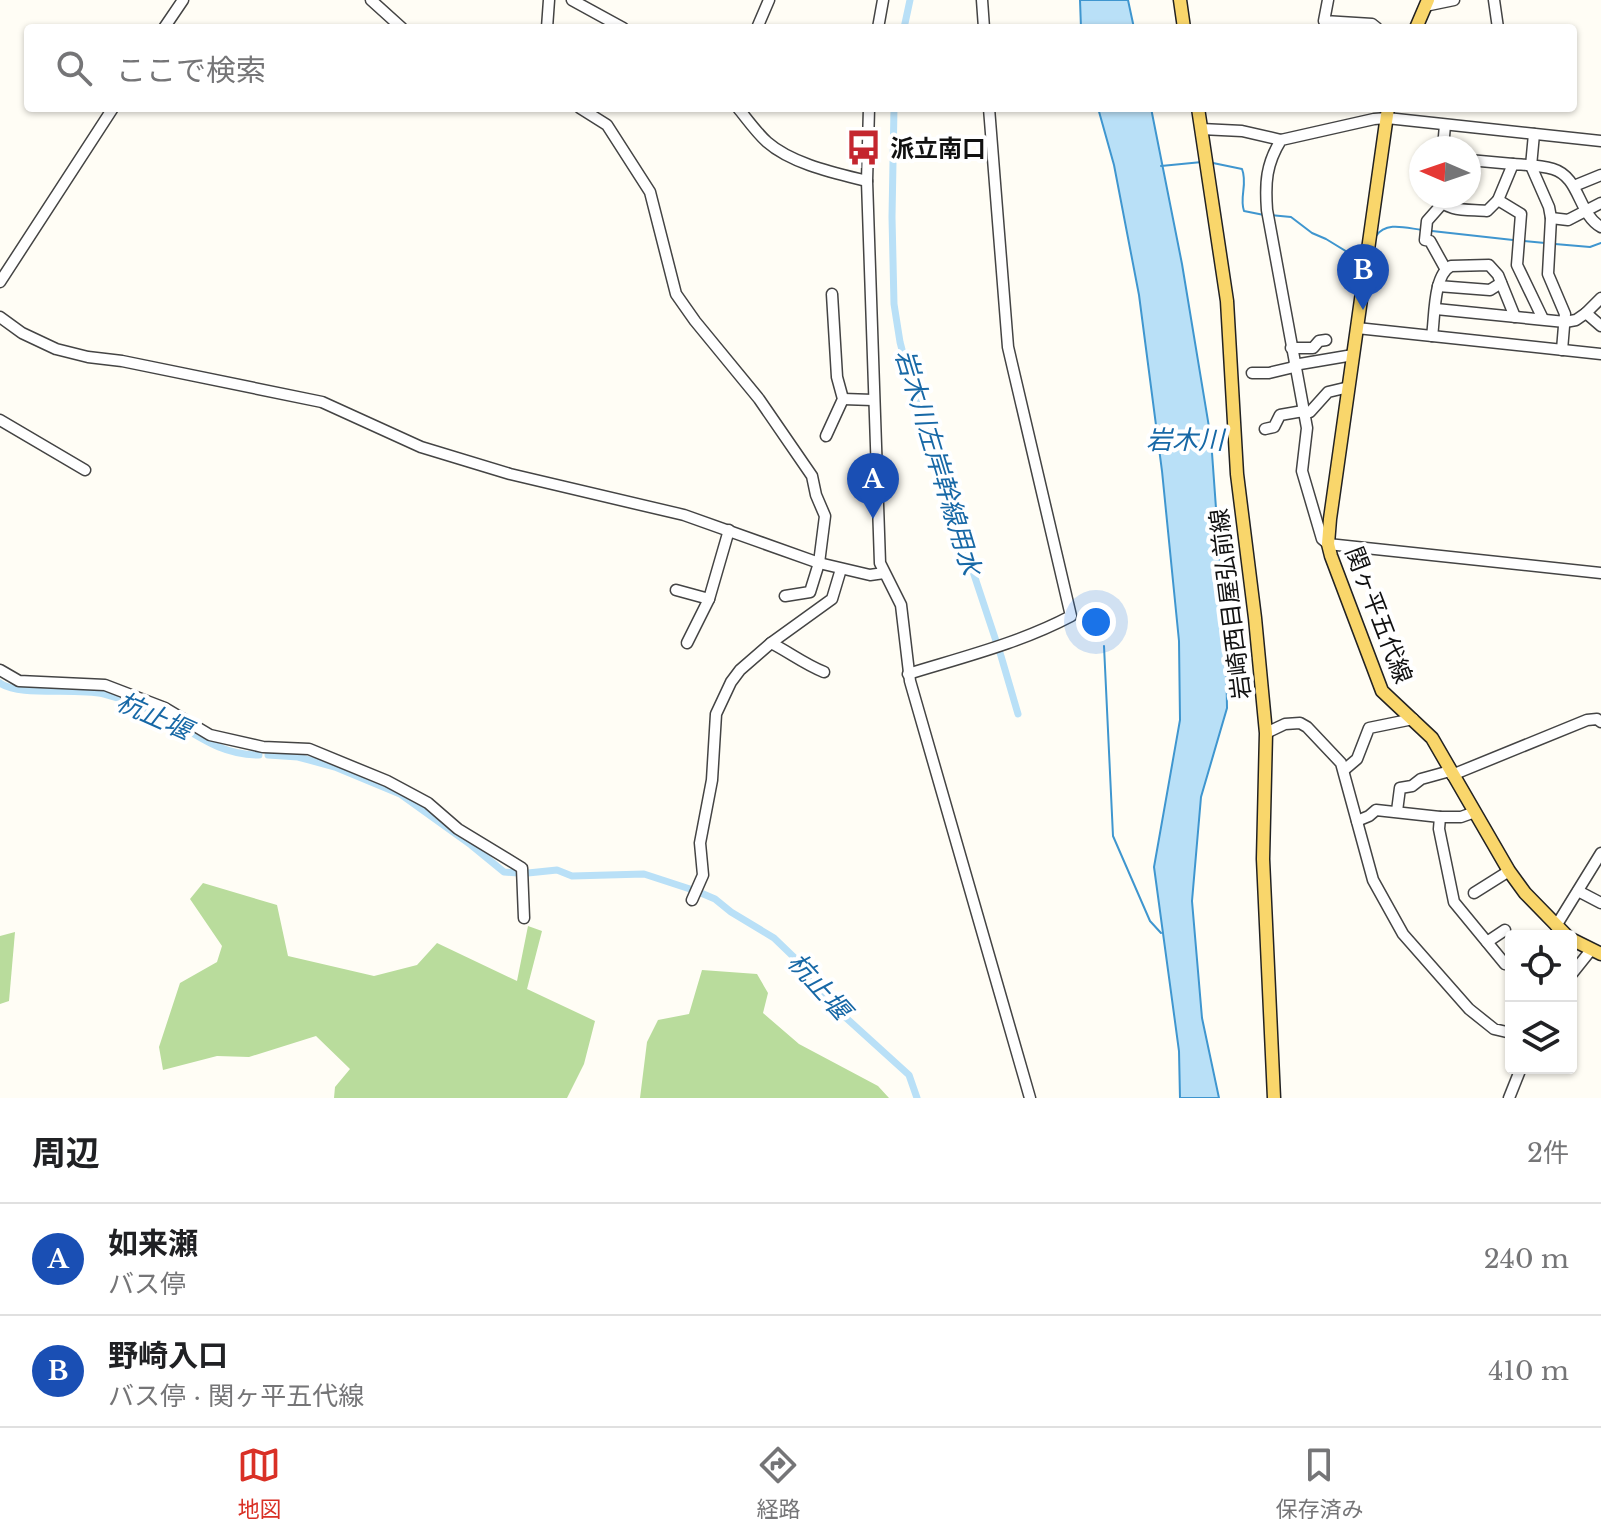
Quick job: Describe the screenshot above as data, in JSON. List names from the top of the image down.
{
  "streets": {
    "main road": ["岩崎西目屋弘前線", "関ヶ平五代線"]
  },
  "water": ["岩木川", "岩木川左岸幹線用水", "杭止堰"],
  "places": {
    "bus stop": ["派立南口"]
  },
  "north": "left",
  "page": {
    "search": "ここで検索",
    "pins": ["B", "A"],
    "heading": ["周辺", "2件"],
    "list": [
      {
        "mark": "A",
        "name": "如来瀬",
        "note": "バス停",
        "value": "240 m"
      },
      {
        "mark": "B",
        "name": "野崎入口",
        "note": "バス停 · 関ヶ平五代線",
        "value": "410 m"
      }
    ],
    "nav": ["地図", "経路", "保存済み"]
  }
}
